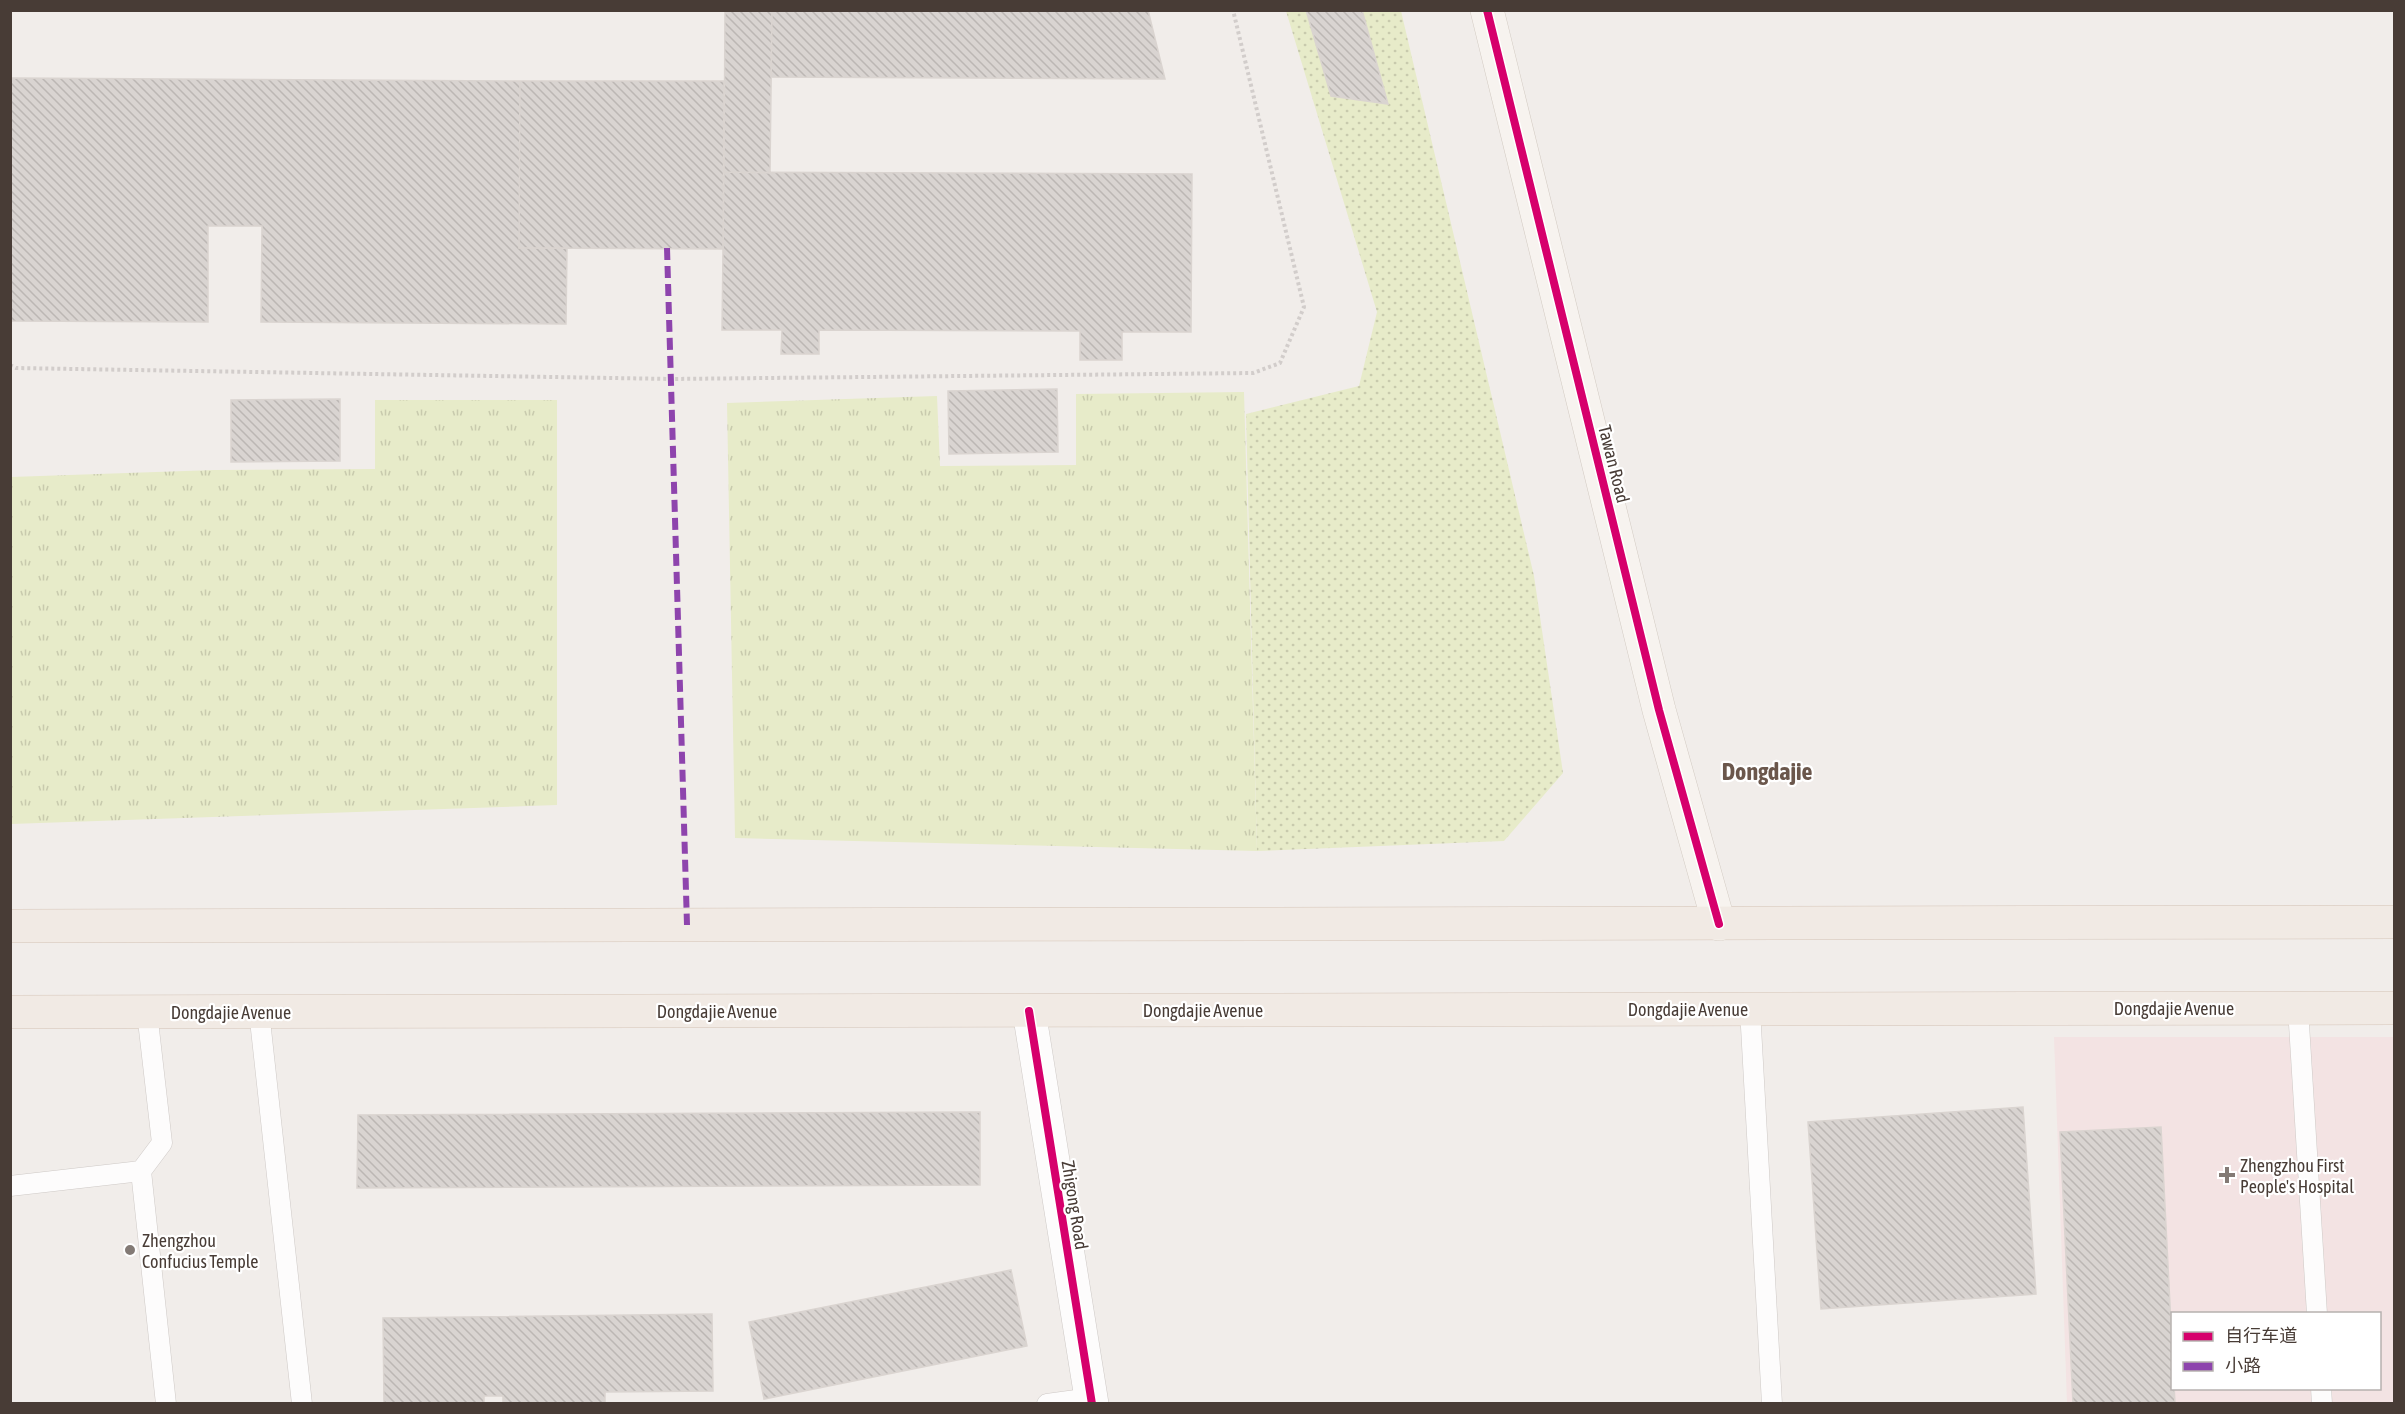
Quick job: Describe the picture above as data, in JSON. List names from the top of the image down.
{
  "streets": {
    "main road": ["Dongdajie Avenue"],
    "street": ["Tawan Road", "Zhigong Road"]
  },
  "crossings": [
    ["Dongdajie Avenue", "Zhigong Road"]
  ],
  "districts": ["Dongdajie"],
  "places": {
    "health": ["Zhengzhou First People's Hospital"],
    "other": ["Zhengzhou Confucius Temple"]
  },
  "legend": ["自行车道", "小路"]
}
